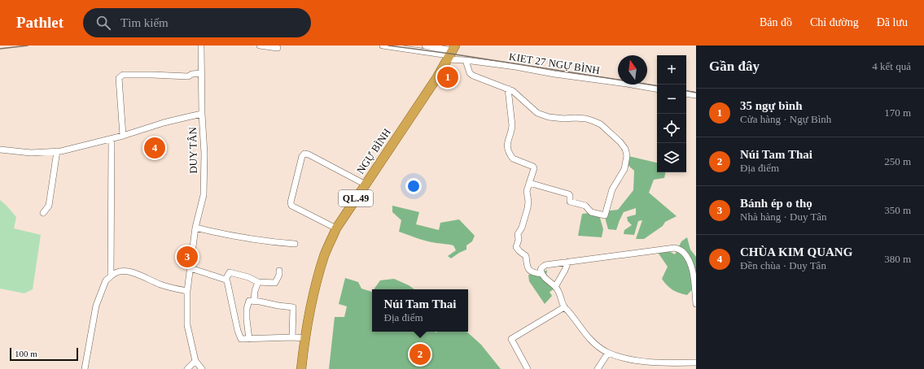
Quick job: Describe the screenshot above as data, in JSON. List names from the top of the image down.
{
  "streets": {
    "highway": ["NGỰ BÌNH", "QL.49"],
    "street": ["KIET 27 NGỰ BÌNH", "DUY TÂN"]
  },
  "crossings": [
    ["KIET 27 NGỰ BÌNH", "NGỰ BÌNH"]
  ],
  "scale_bar": "100 m",
  "north": "top",
  "page": {
    "header": "Pathlet",
    "search": "Tìm kiếm",
    "nav": ["Bản đồ", "Chỉ đường", "Đã lưu"],
    "heading": ["Gần đây", "4 kết quả"],
    "map_buttons": ["+", "−"],
    "pins": [
      "1",
      "4",
      "3",
      "2"
    ],
    "list": [
      {
        "mark": "1",
        "name": "35 ngự bình",
        "note": "Cửa hàng · Ngự Bình",
        "value": "170 m"
      },
      {
        "mark": "2",
        "name": "Núi Tam Thai",
        "note": "Địa điểm",
        "value": "250 m"
      },
      {
        "mark": "3",
        "name": "Bánh ép o thọ",
        "note": "Nhà hàng · Duy Tân",
        "value": "350 m"
      },
      {
        "mark": "4",
        "name": "CHÙA KIM QUANG",
        "note": "Đền chùa · Duy Tân",
        "value": "380 m"
      }
    ],
    "popup": ["Núi Tam Thai", "Địa điểm"],
    "scale": "100 m"
  }
}
